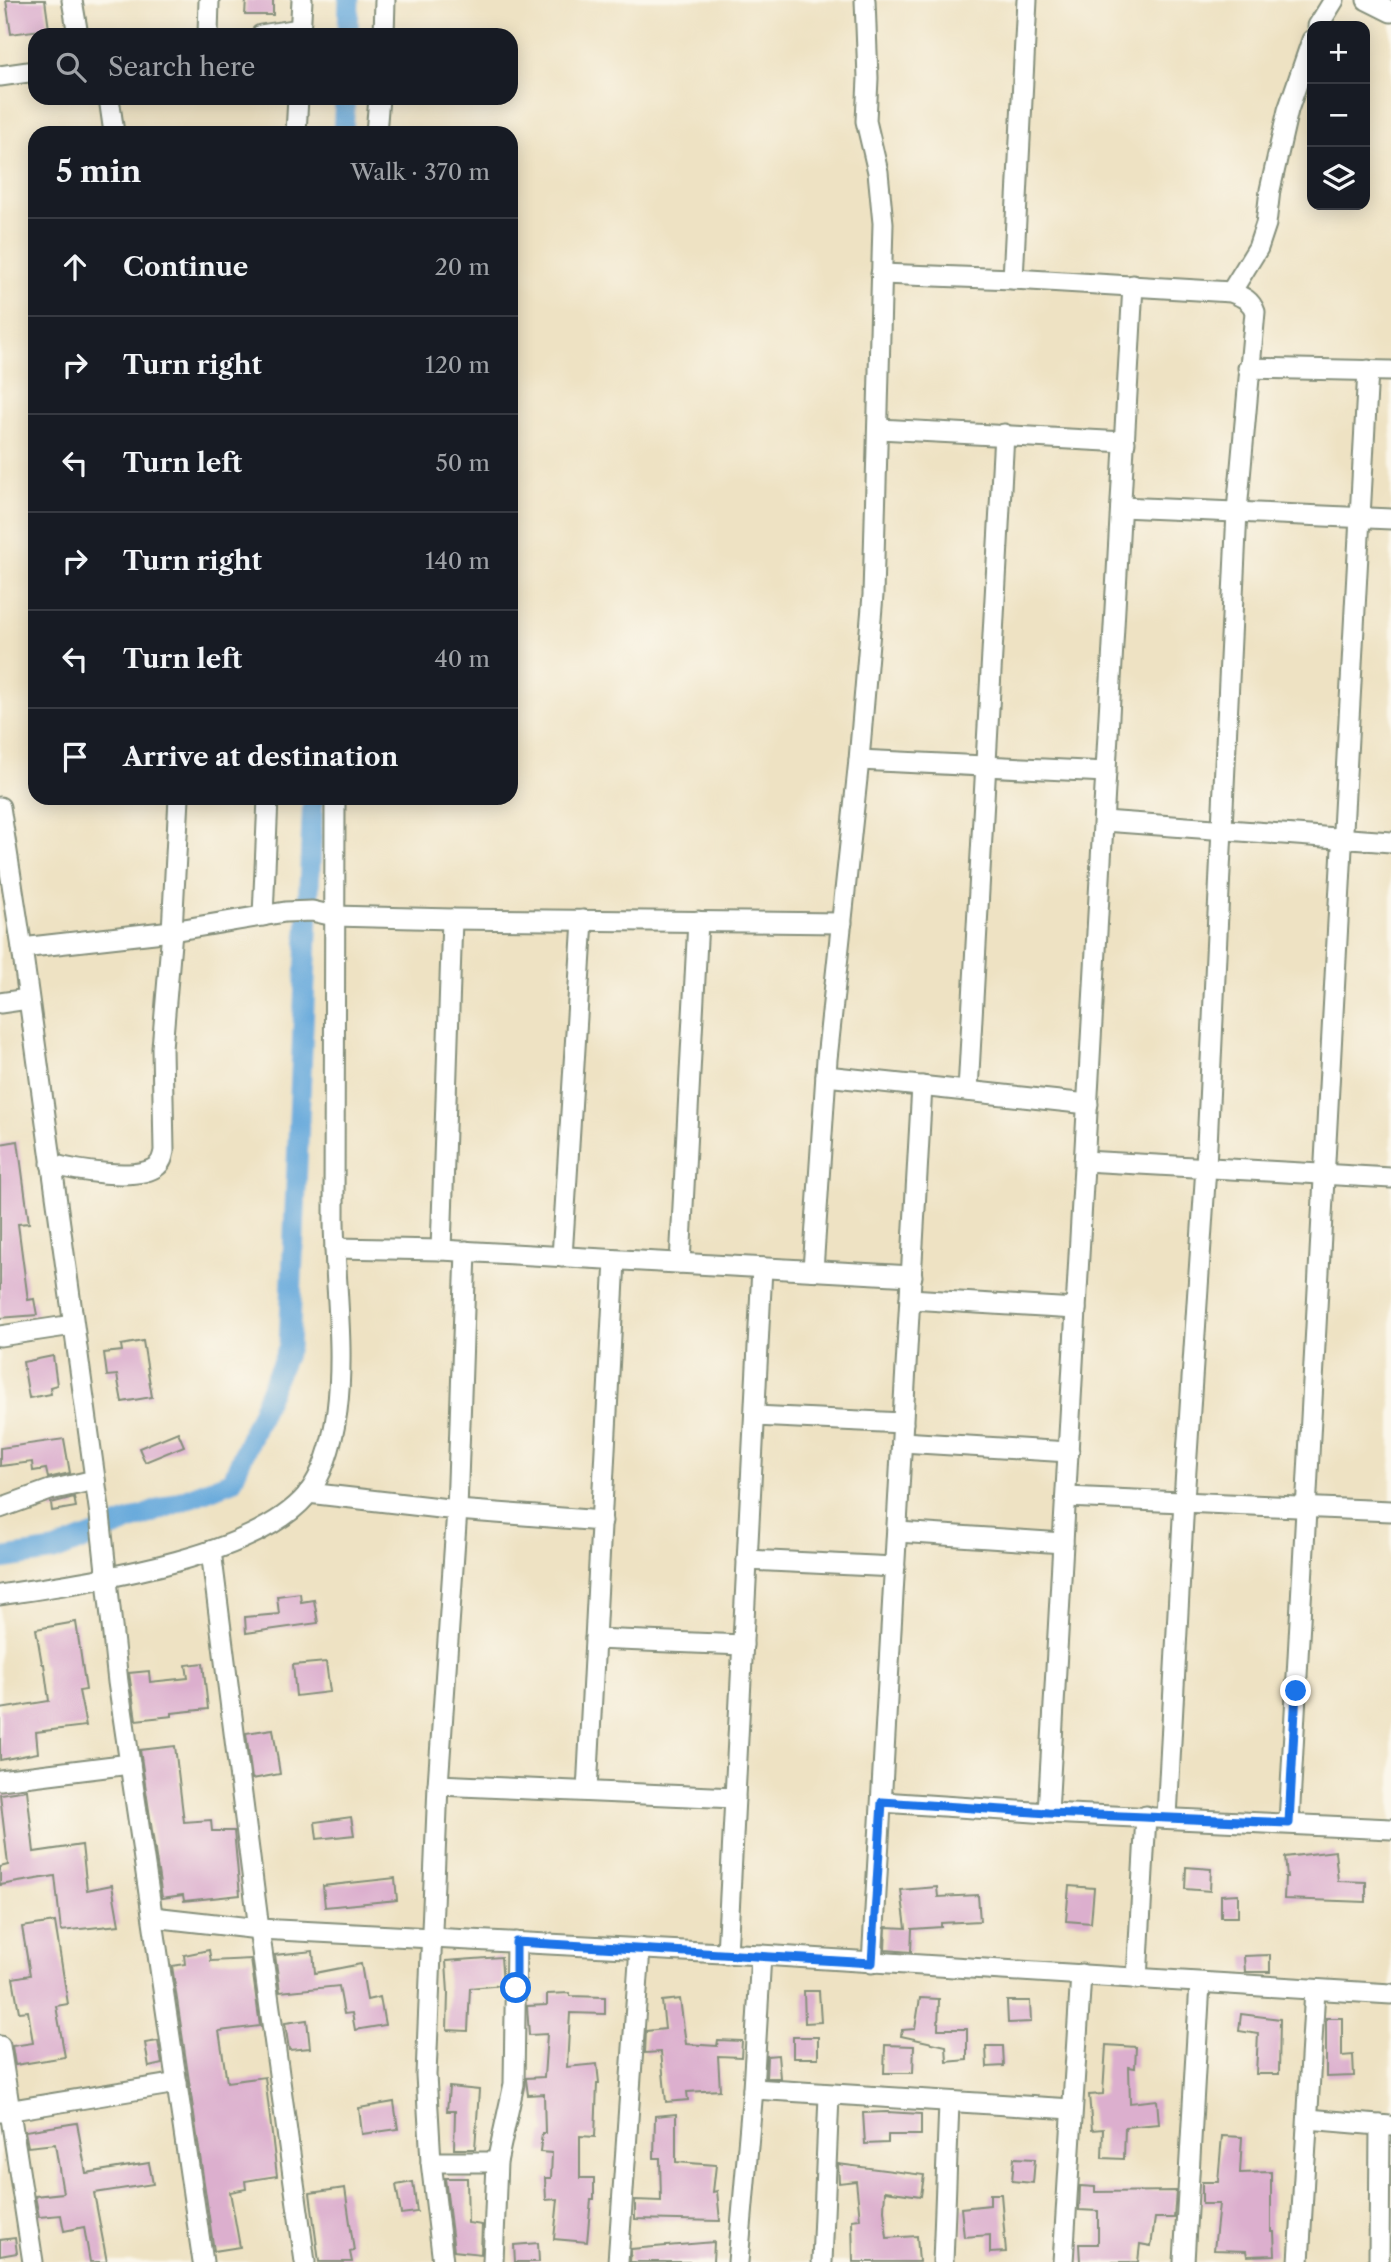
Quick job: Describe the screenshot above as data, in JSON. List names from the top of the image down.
{
  "page": {
    "map_buttons": ["+", "−"],
    "search": "Search here",
    "heading": ["5 min", "Walk · 370 m"],
    "list": [
      ["Continue", "20 m"],
      ["Turn right", "120 m"],
      ["Turn left", "50 m"],
      ["Turn right", "140 m"],
      ["Turn left", "40 m"],
      "Arrive at destination"
    ]
  }
}
